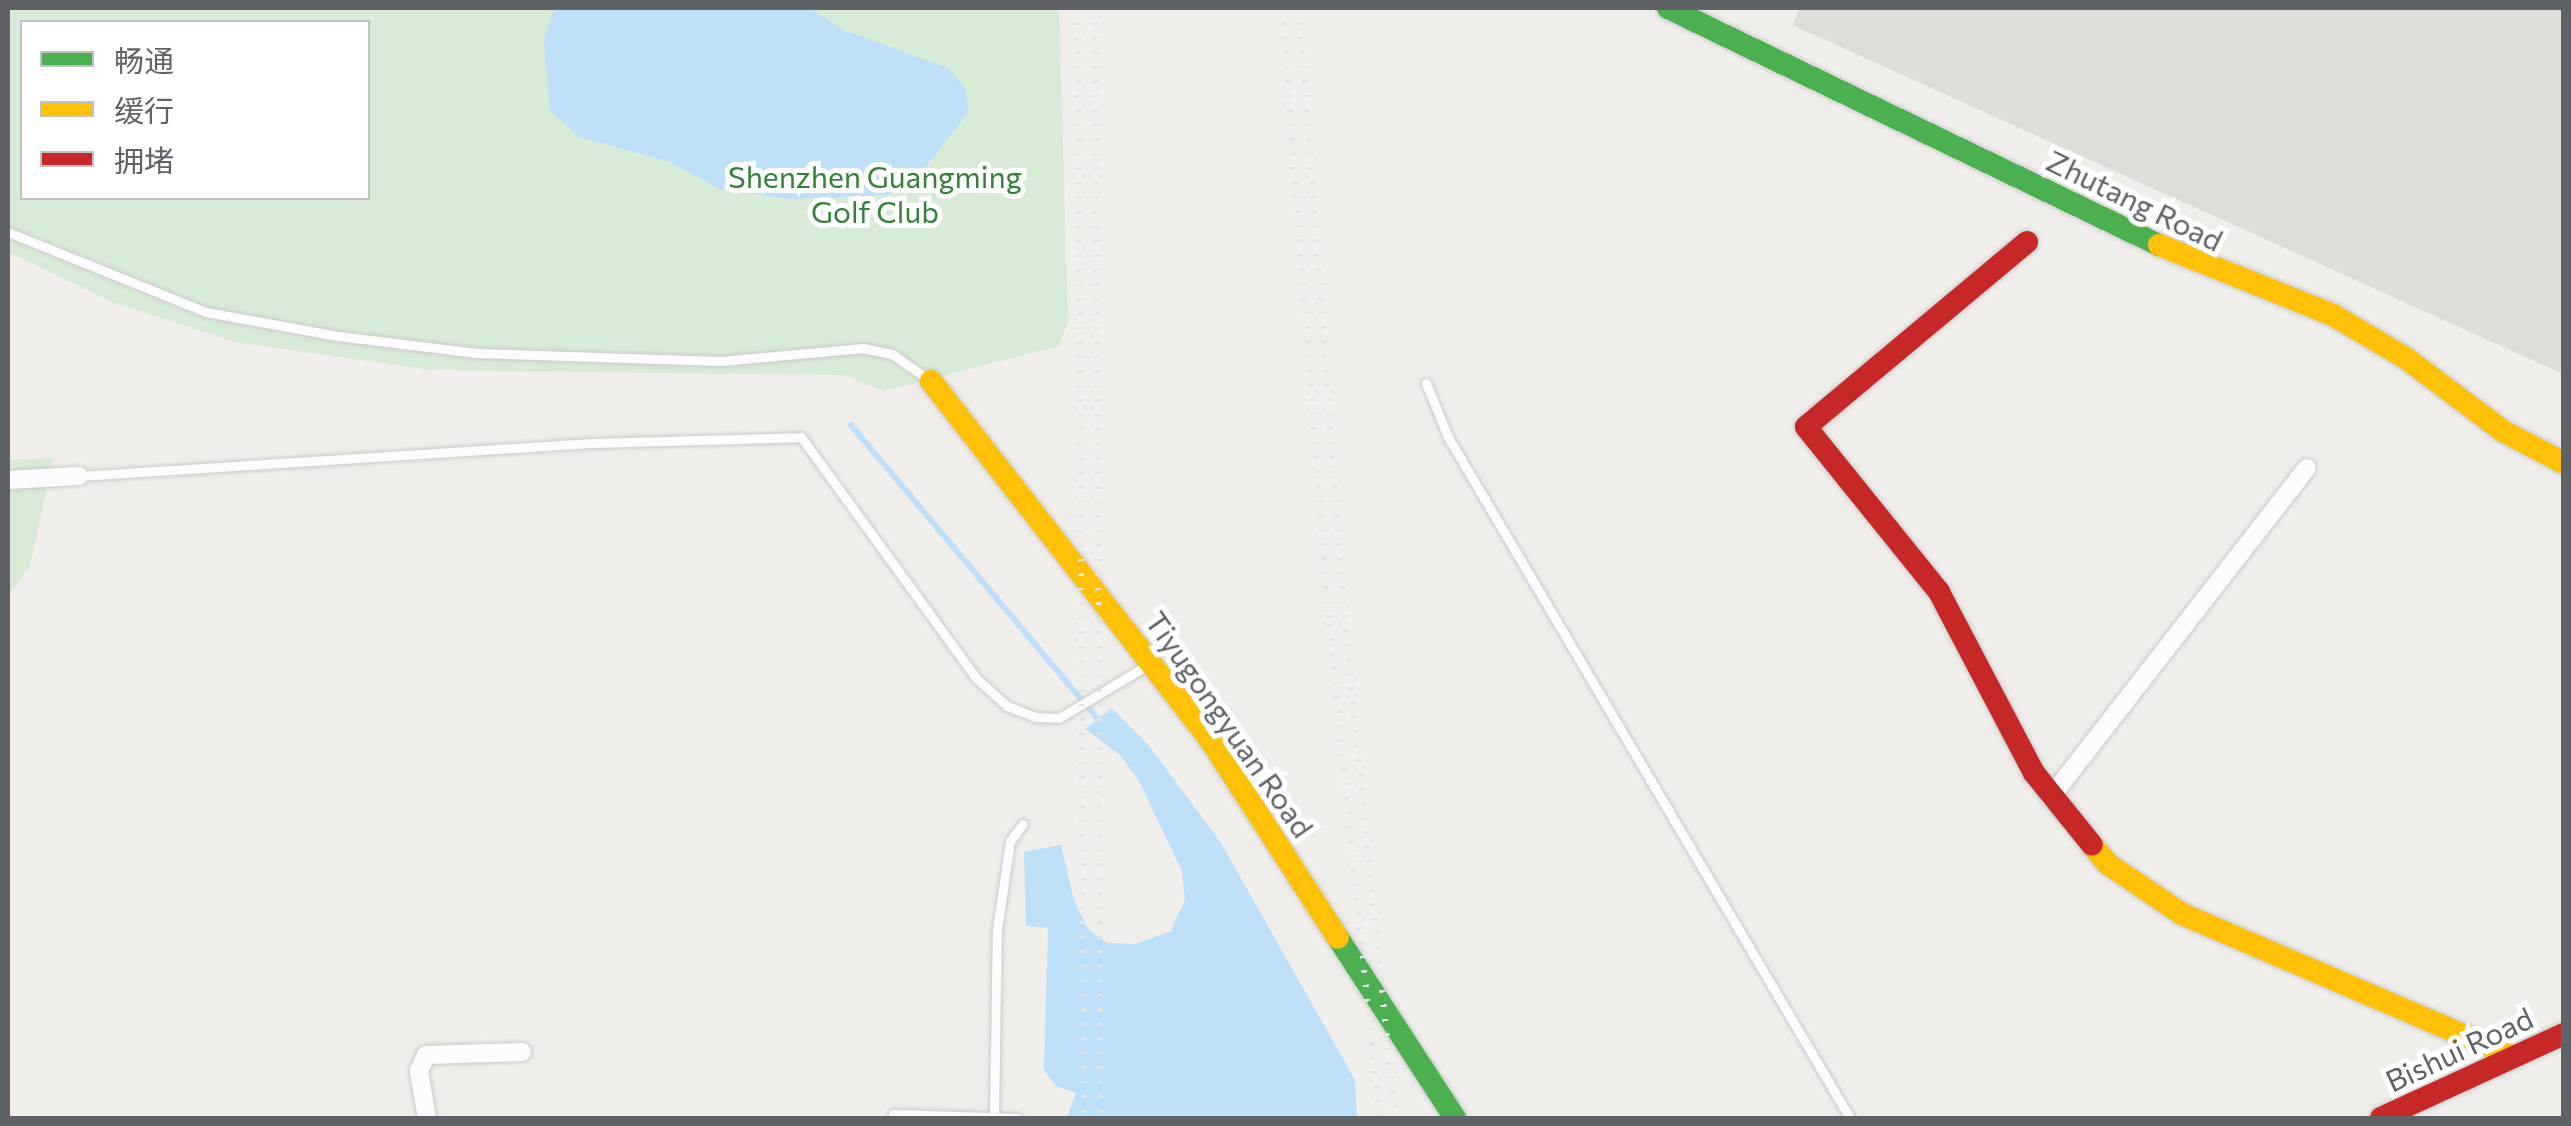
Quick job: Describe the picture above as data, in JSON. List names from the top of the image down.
{
  "streets": {
    "street": ["Zhutang Road", "Tiyugongyuan Road", "Bishui Road"]
  },
  "parks": ["Shenzhen Guangming Golf Club"],
  "legend": ["畅通", "缓行", "拥堵"]
}
